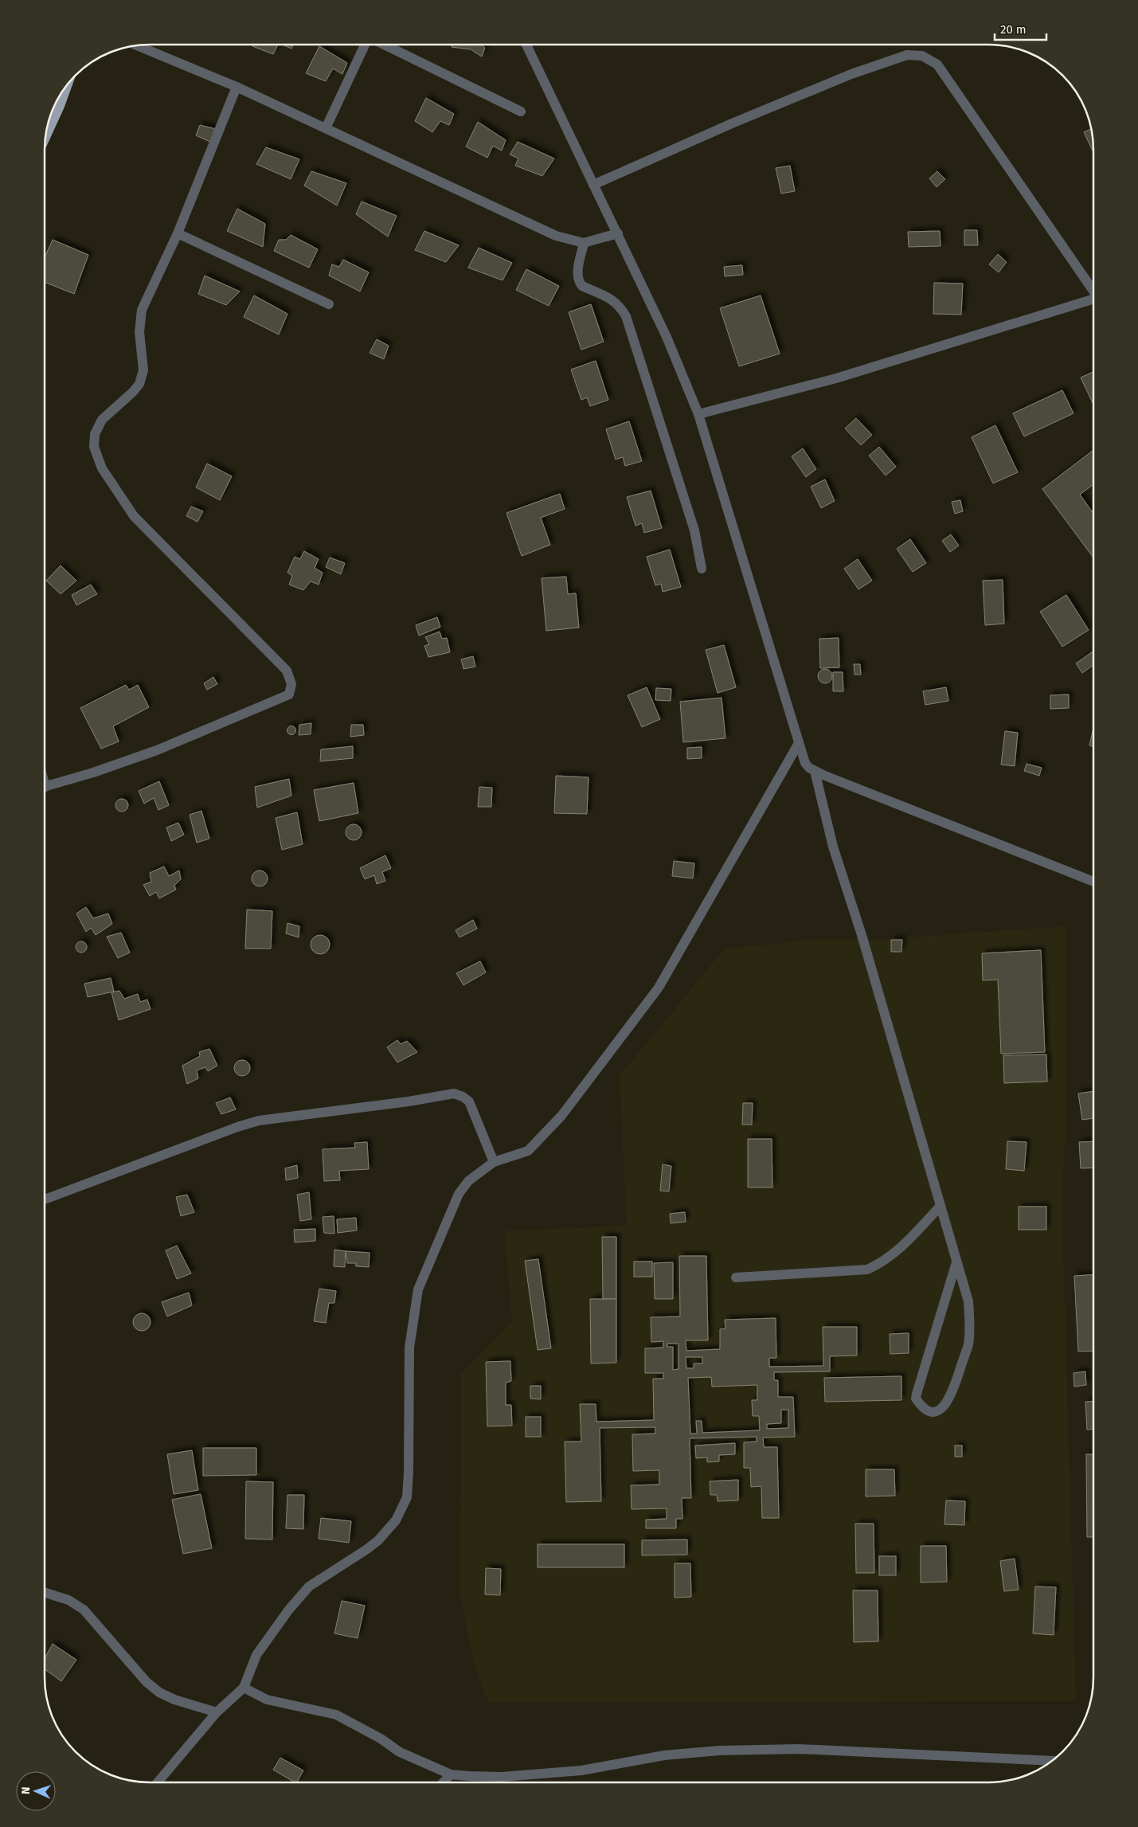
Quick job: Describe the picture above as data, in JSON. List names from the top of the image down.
{
  "scale_bar": "20 m",
  "north": "left"
}
